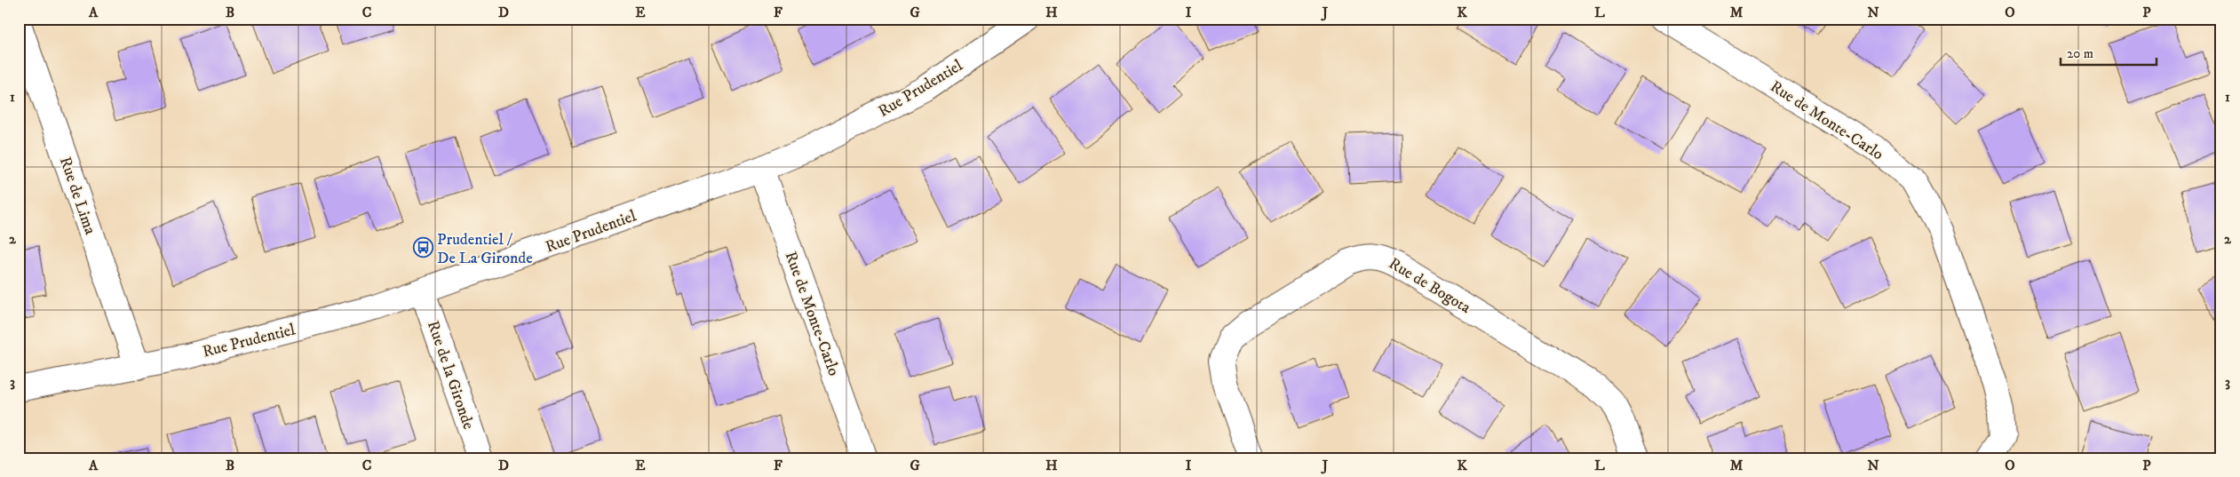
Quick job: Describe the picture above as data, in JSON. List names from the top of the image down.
{
  "streets": {
    "street": [
      "Rue Prudentiel",
      "Rue de Monte-Carlo",
      "Rue de Lima",
      "Rue de Bogota",
      "Rue de la Gironde"
    ]
  },
  "crossings": [
    ["Rue Prudentiel", "Rue de Monte-Carlo"],
    ["Rue Prudentiel", "Rue de Lima"],
    ["Rue Prudentiel", "Rue de la Gironde"]
  ],
  "places": {
    "bus stop": ["Prudentiel / De La Gironde"]
  },
  "scale_bar": "20 m",
  "grid": {
    "columns": [
      "A",
      "B",
      "C",
      "D",
      "E",
      "F",
      "G",
      "H",
      "I",
      "J",
      "K",
      "L",
      "M",
      "N",
      "O",
      "P"
    ],
    "rows": ["1", "2", "3"]
  }
}
